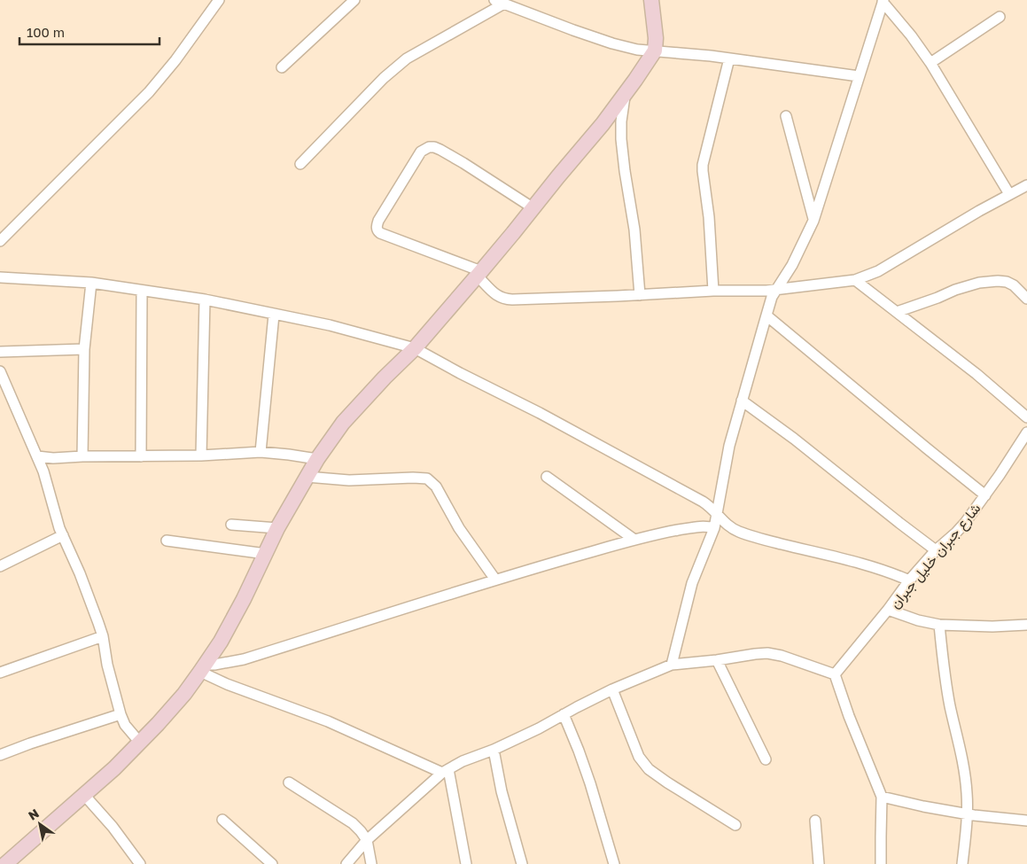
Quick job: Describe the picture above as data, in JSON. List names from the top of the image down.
{
  "streets": {
    "street": ["شارع جبران خليل جبران"]
  },
  "scale_bar": "100 m",
  "north": "top left"
}
